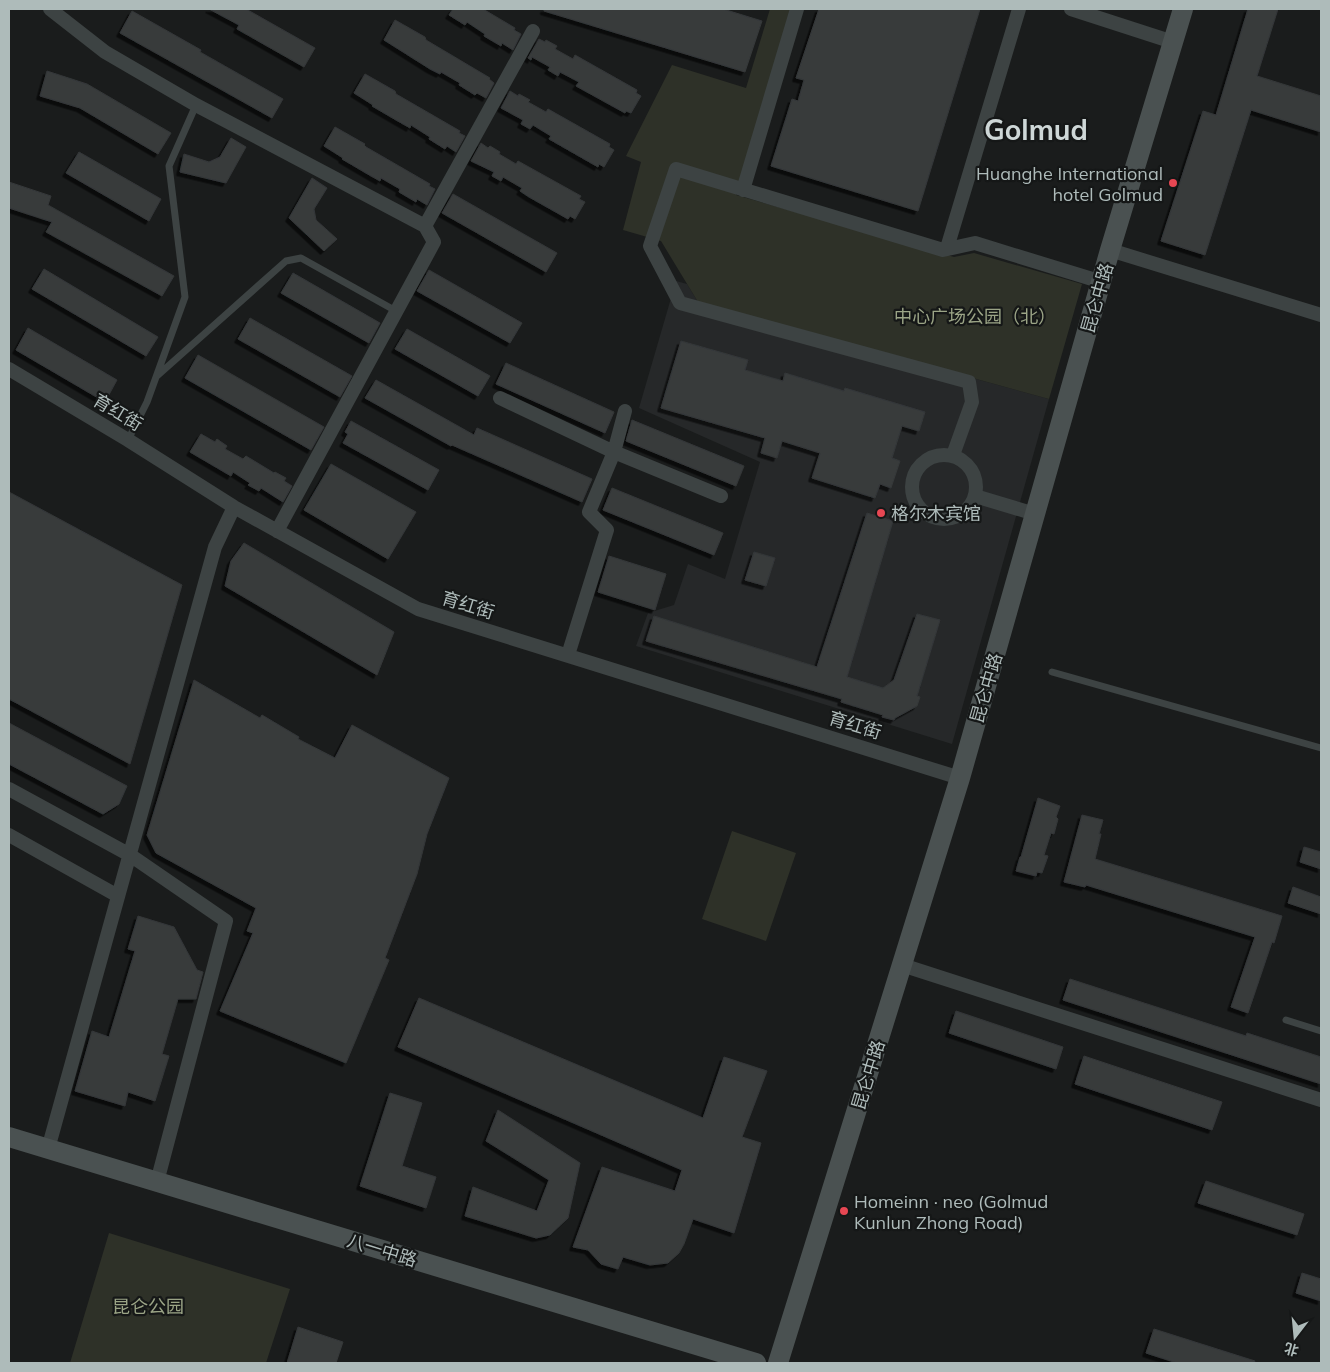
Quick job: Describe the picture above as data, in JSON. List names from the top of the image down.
{
  "streets": {
    "main road": ["昆仑中路", "八一中路"],
    "street": ["育红街"]
  },
  "crossings": [
    ["昆仑中路", "育红街"]
  ],
  "districts": ["Golmud"],
  "parks": ["中心广场公园（北）", "昆仑公园"],
  "places": ["Huanghe International hotel Golmud", "格尔木宾馆", "Homeinn · neo (Golmud Kunlun Zhong Road)"],
  "north": "bottom"
}
